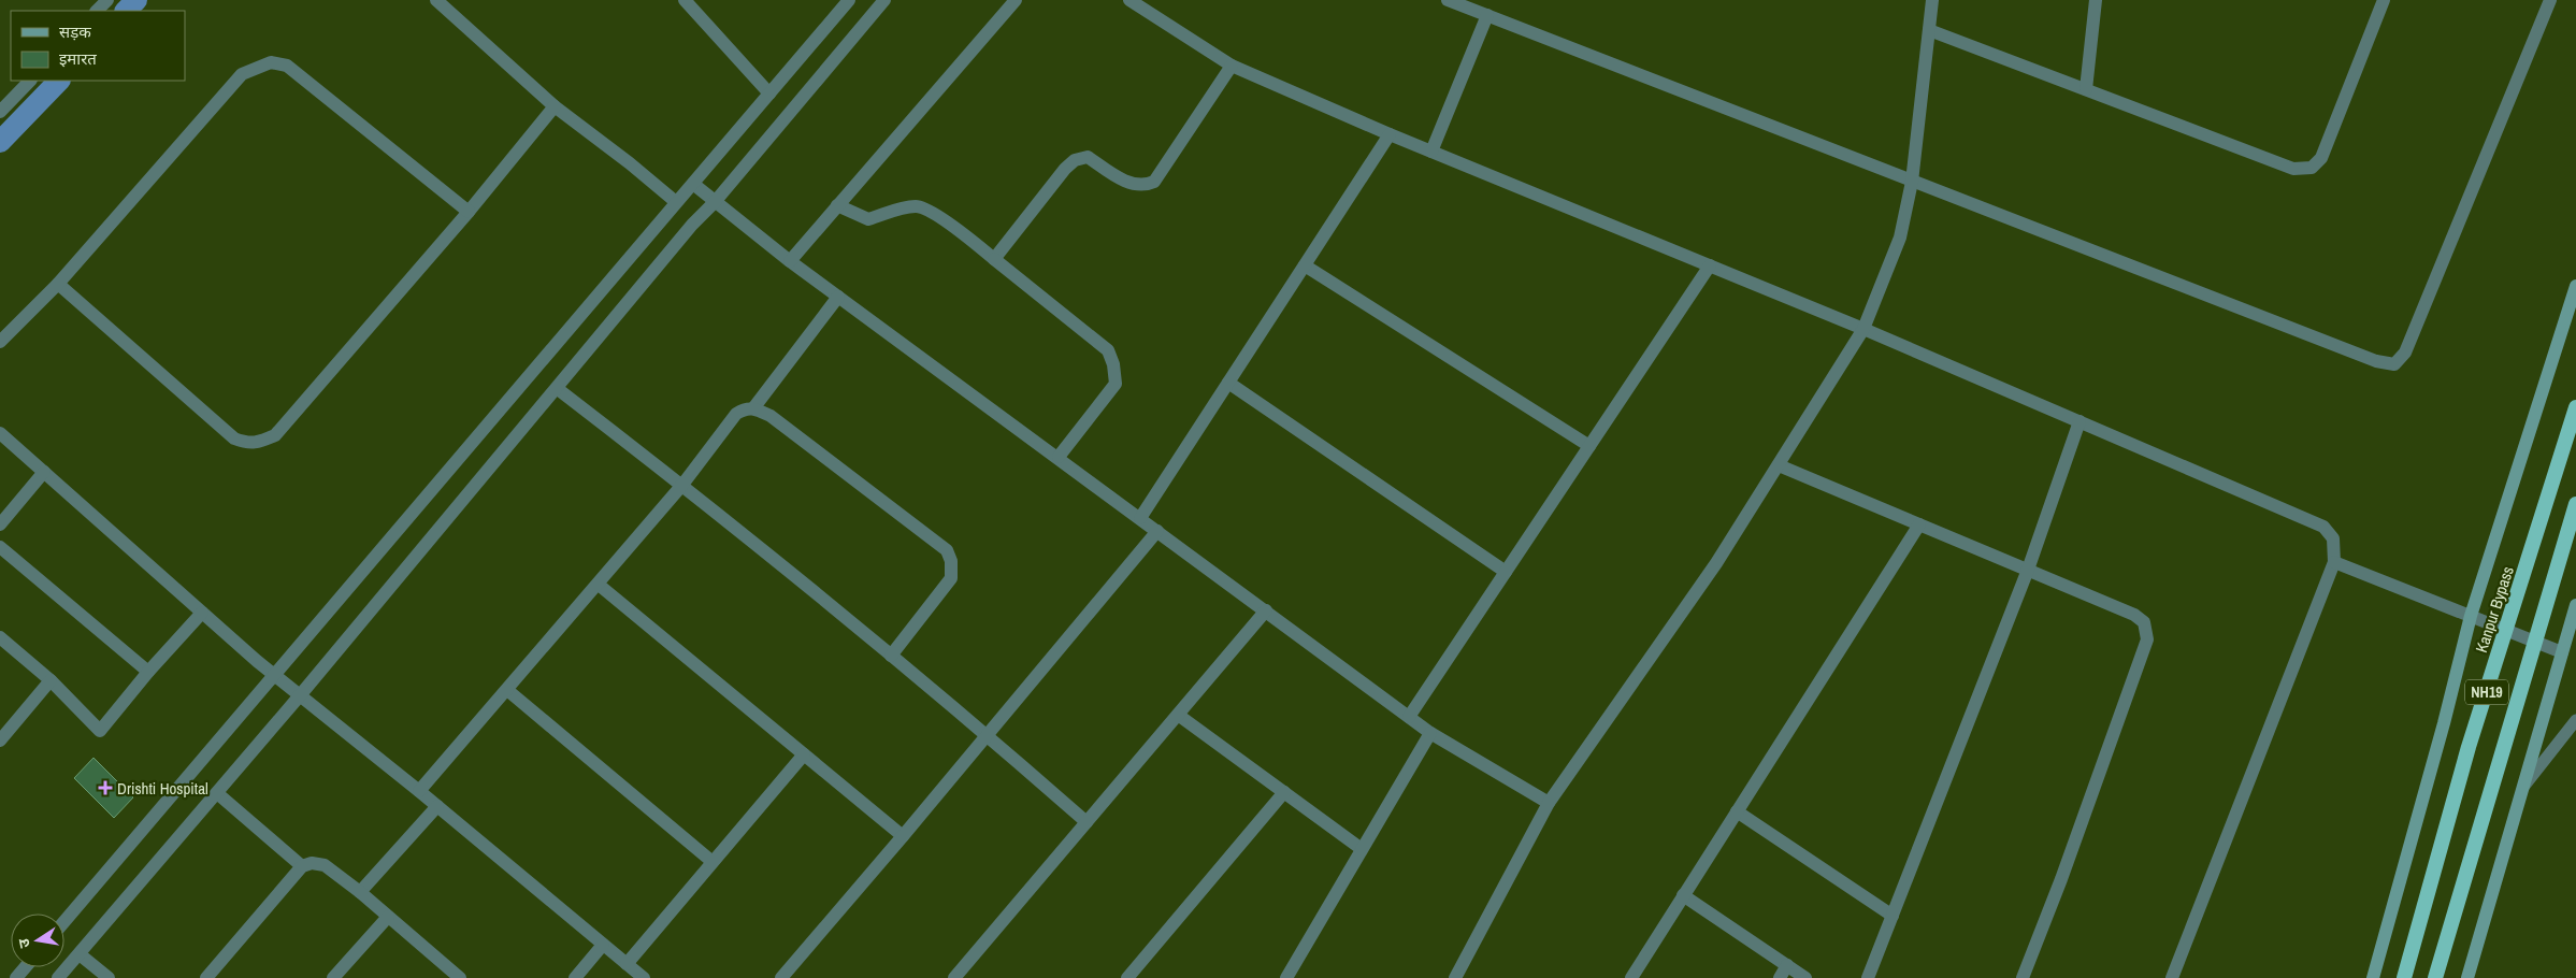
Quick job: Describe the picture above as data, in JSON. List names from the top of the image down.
{
  "streets": {
    "highway": ["Kanpur Bypass", "NH19"]
  },
  "places": {
    "health": ["Drishti Hospital"]
  },
  "legend": ["सड़क", "इमारत"],
  "north": "left"
}
